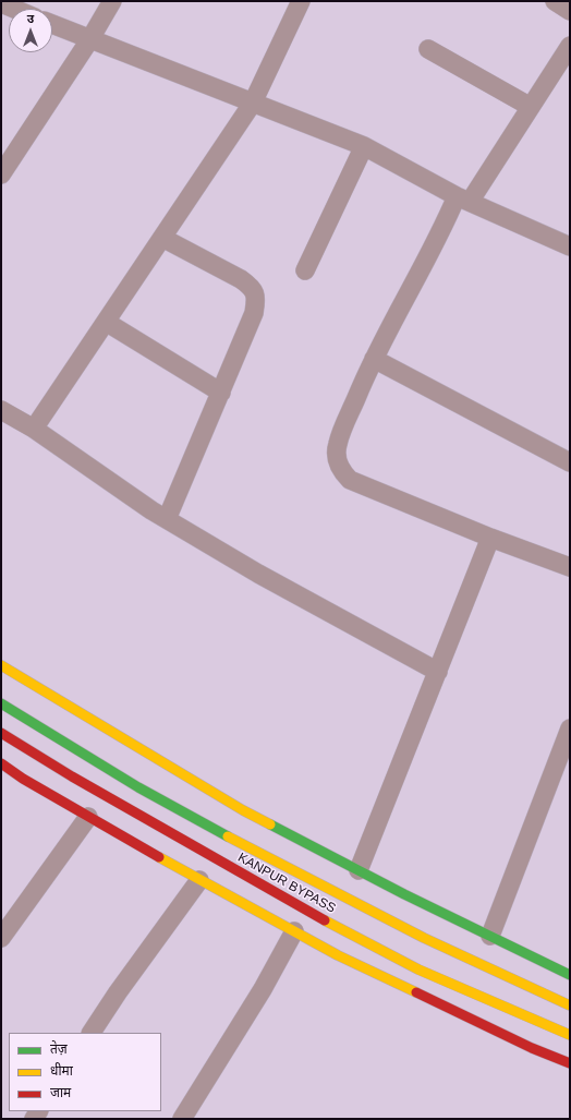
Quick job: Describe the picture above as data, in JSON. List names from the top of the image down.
{
  "streets": {
    "main road": ["KANPUR BYPASS"]
  },
  "legend": ["तेज़", "धीमा", "जाम"],
  "north": "top"
}
